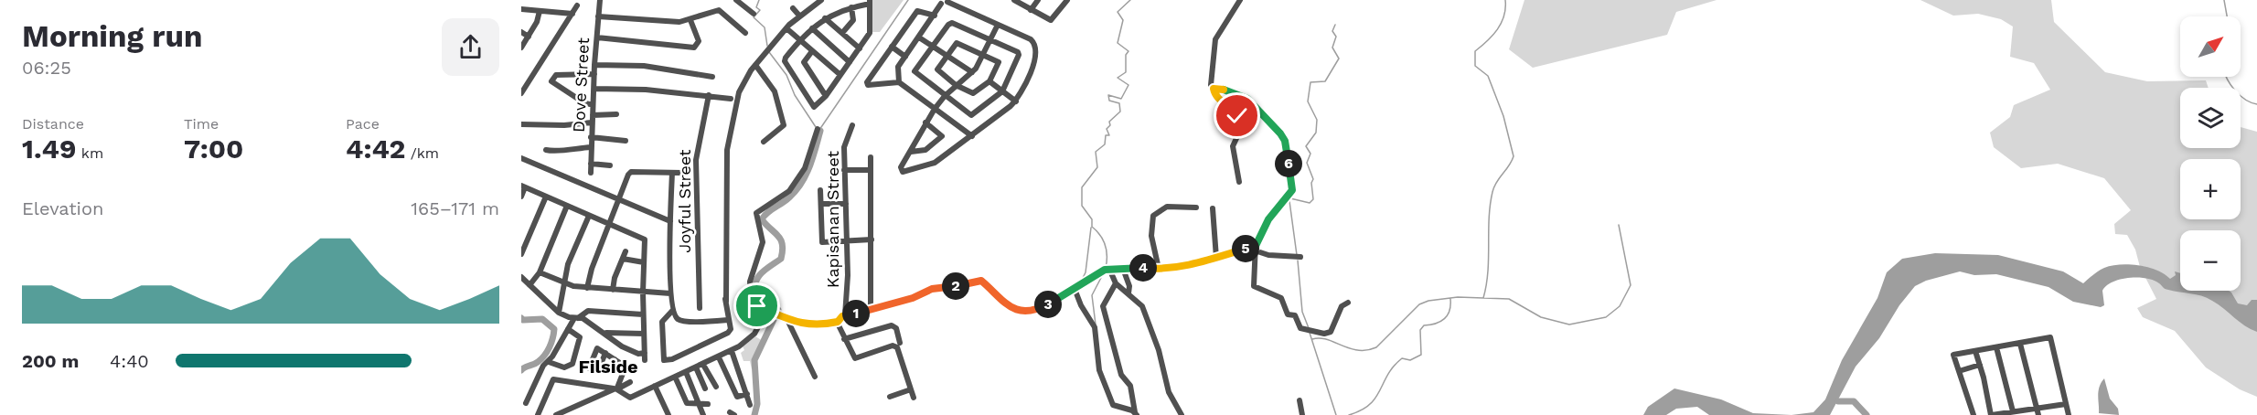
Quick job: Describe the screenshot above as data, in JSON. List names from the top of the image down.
{
  "streets": {
    "street": ["Dove Street", "Joyful Street", "Kapisanan Street"]
  },
  "districts": ["Filside"],
  "north": "top right",
  "page": {
    "heading": ["Morning run", "06:25"],
    "map_buttons": ["+", "−"],
    "stats": [
      ["Distance", "1.49 km"],
      ["Time", "7:00"],
      ["Pace", "4:42 /km"]
    ],
    "pins": [
      "6",
      "5",
      "4",
      "2",
      "3",
      "1"
    ],
    "chart": ["Elevation", "165–171 m"],
    "list": [
      {
        "name": "200 m",
        "note": "4:40"
      }
    ]
  }
}
